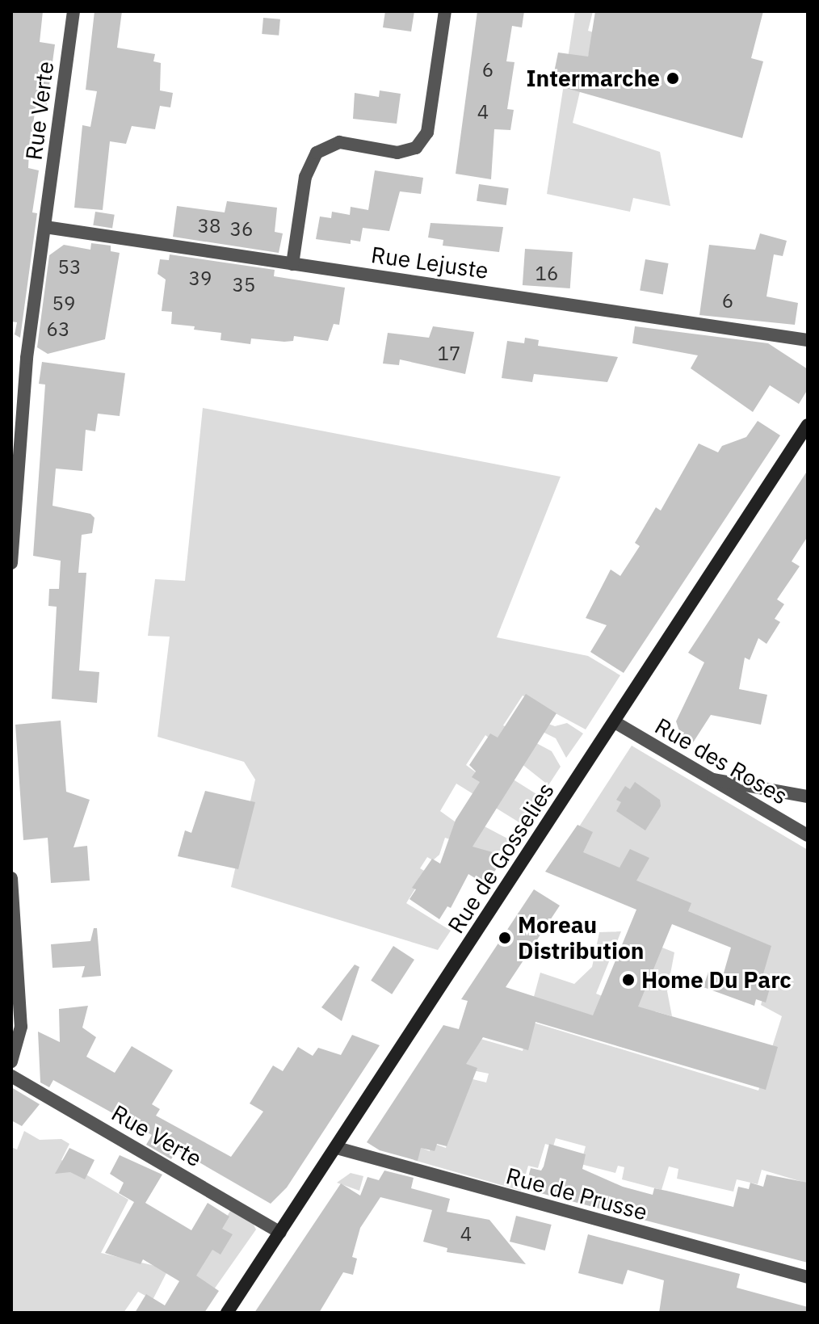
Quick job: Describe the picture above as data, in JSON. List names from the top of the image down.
{
  "streets": {
    "main road": ["Rue de Gosselies"],
    "street": [
      "Rue Verte",
      "Rue Lejuste",
      "Rue des Roses",
      "Rue de Prusse"
    ]
  },
  "crossings": [
    ["Rue Verte", "Rue Lejuste"],
    ["Rue Verte", "Rue de Gosselies"],
    ["Rue des Roses", "Rue de Gosselies"],
    ["Rue de Gosselies", "Rue de Prusse"]
  ],
  "places": ["Intermarche", "Moreau Distribution", "Home Du Parc"],
  "house_numbers": [
    "6",
    "4",
    "38",
    "36",
    "53",
    "16",
    "39",
    "35",
    "6",
    "59",
    "63",
    "17",
    "4"
  ]
}
